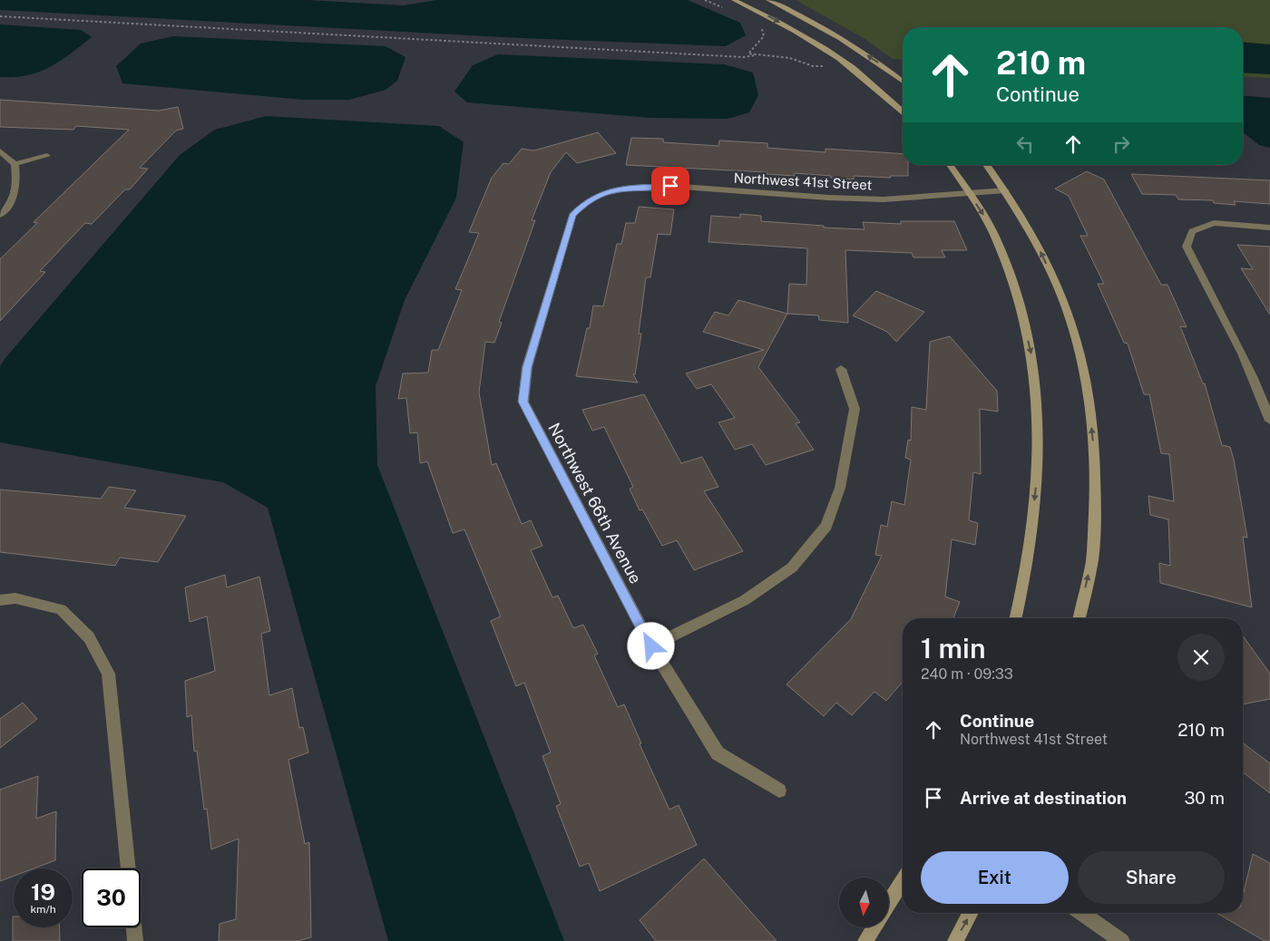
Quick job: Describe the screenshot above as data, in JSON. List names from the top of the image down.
{
  "streets": {
    "street": ["Northwest 41st Street", "Northwest 66th Avenue"]
  },
  "crossings": [
    ["Northwest 41st Street", "Northwest 66th Avenue"]
  ],
  "north": "bottom",
  "page": {
    "turn": ["210 m", "Continue"],
    "heading": ["1 min", "240 m · 09:33"],
    "list": [
      {
        "name": "Continue",
        "note": "Northwest 41st Street",
        "value": "210 m"
      },
      {
        "name": "Arrive at destination",
        "value": "30 m"
      }
    ],
    "buttons": ["Exit", "Share"],
    "speed": "19 km/h",
    "limit": "30"
  }
}
